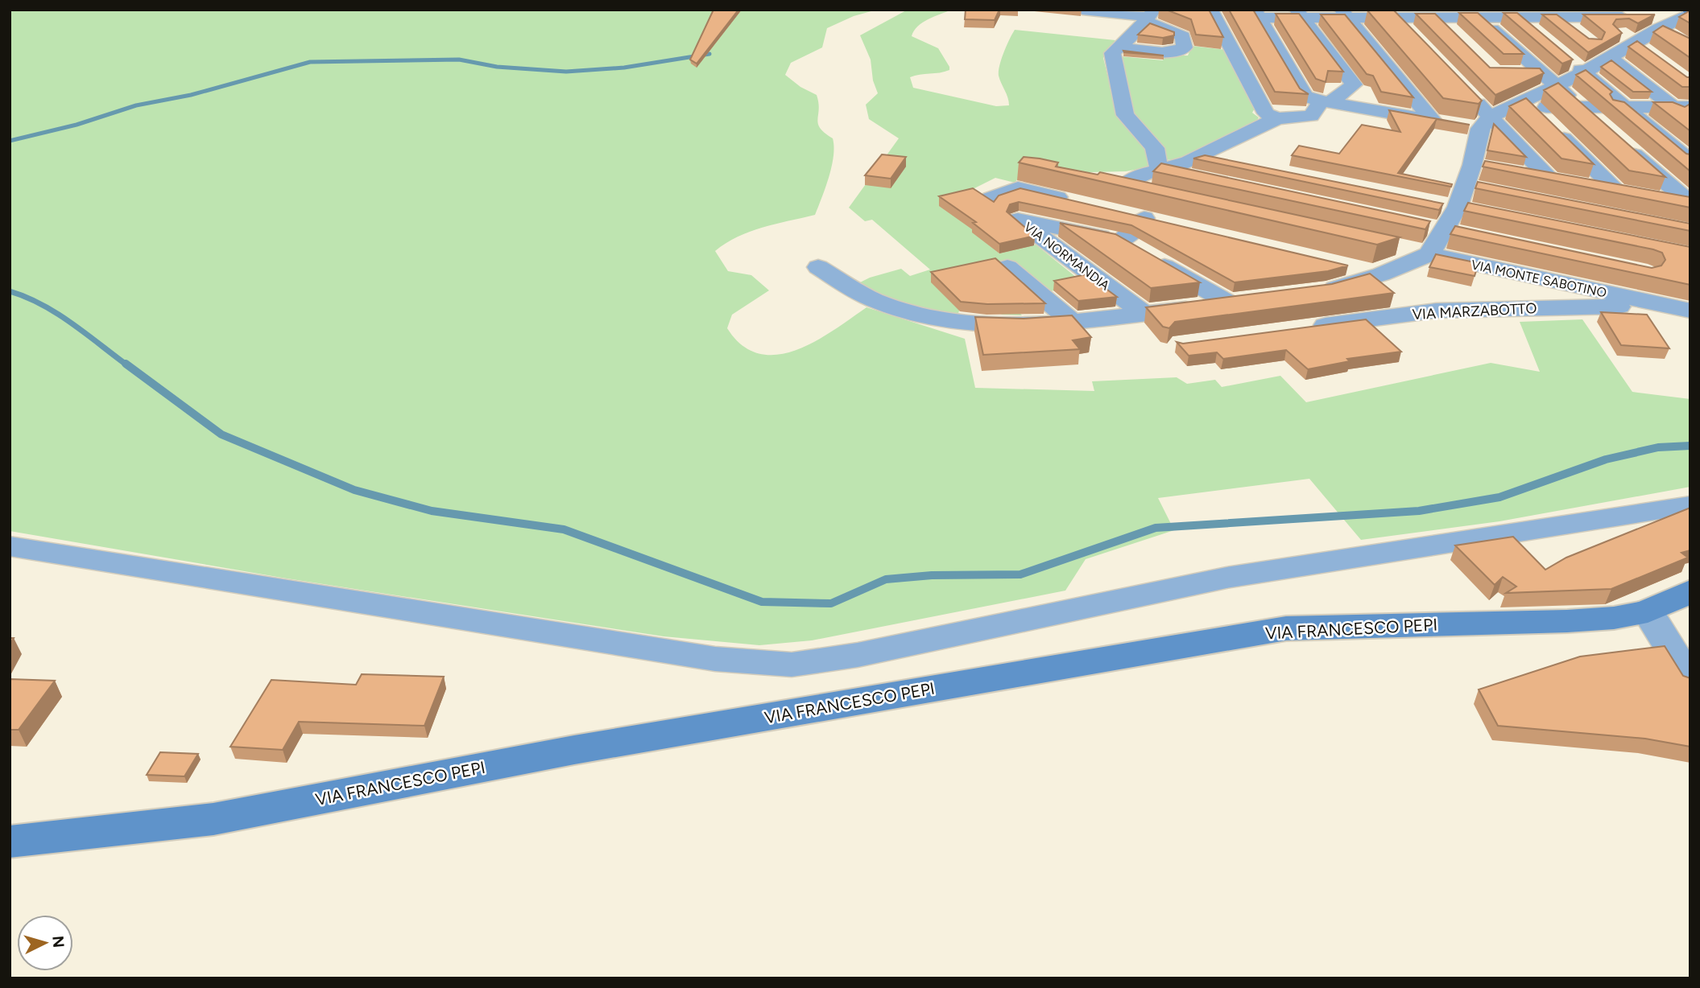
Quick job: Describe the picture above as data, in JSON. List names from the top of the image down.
{
  "streets": {
    "main road": ["VIA FRANCESCO PEPI"],
    "street": ["VIA NORMANDIA", "VIA MONTE SABOTINO", "VIA MARZABOTTO"]
  },
  "crossings": [
    ["VIA MONTE SABOTINO", "VIA MARZABOTTO"]
  ],
  "north": "right"
}
